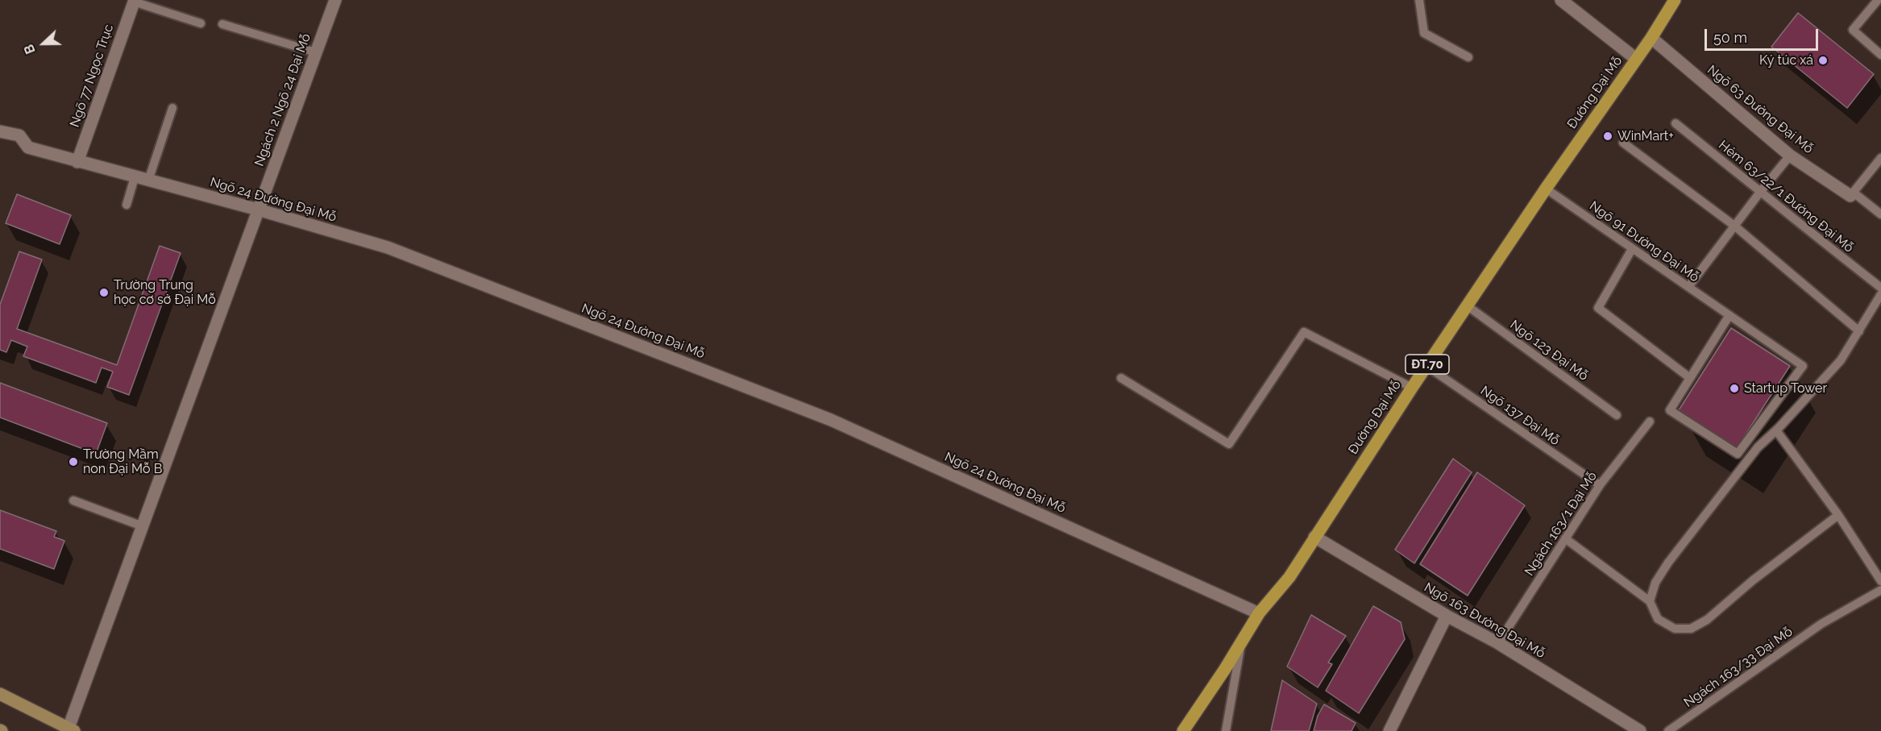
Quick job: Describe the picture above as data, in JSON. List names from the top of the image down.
{
  "streets": {
    "main road": ["Đường Đại Mỗ", "ĐT.70"],
    "street": [
      "Ngõ 77 Ngọc Trục",
      "Ngách 2 Ngõ 24 Đại Mỗ",
      "Ngõ 63 Đường Đại Mỗ",
      "Ngõ 24 Đường Đại Mỗ",
      "Ngõ 163 Đường Đại Mỗ"
    ],
    "lane": [
      "Hẻm 63/22/1 Đường Đại Mỗ",
      "Ngõ 91 Đường Đại Mỗ",
      "Ngõ 123 Đại Mỗ",
      "Ngõ 137 Đại Mỗ",
      "Ngách 163/1 Đại Mỗ",
      "Ngách 163/33 Đại Mỗ"
    ]
  },
  "crossings": [
    ["Ngõ 77 Ngọc Trục", "Ngõ 24 Đường Đại Mỗ"],
    ["Đường Đại Mỗ", "Ngõ 63 Đường Đại Mỗ"],
    ["Đường Đại Mỗ", "Ngõ 24 Đường Đại Mỗ"],
    ["Đường Đại Mỗ", "Ngõ 91 Đường Đại Mỗ"],
    ["Đường Đại Mỗ", "Ngõ 123 Đại Mỗ"],
    ["Đường Đại Mỗ", "Ngõ 137 Đại Mỗ"],
    ["Đường Đại Mỗ", "Ngõ 163 Đường Đại Mỗ"],
    ["Ngách 2 Ngõ 24 Đại Mỗ", "Ngõ 24 Đường Đại Mỗ"],
    ["Ngõ 137 Đại Mỗ", "Ngách 163/1 Đại Mỗ"],
    ["Ngách 163/1 Đại Mỗ", "Ngõ 163 Đường Đại Mỗ"]
  ],
  "places": [
    "Ký túc xá",
    "WinMart+",
    "Trường Trung học cơ sở Đại Mỗ",
    "Startup Tower",
    "Trường Mầm non Đại Mỗ B"
  ],
  "scale_bar": "50 m",
  "north": "left"
}
